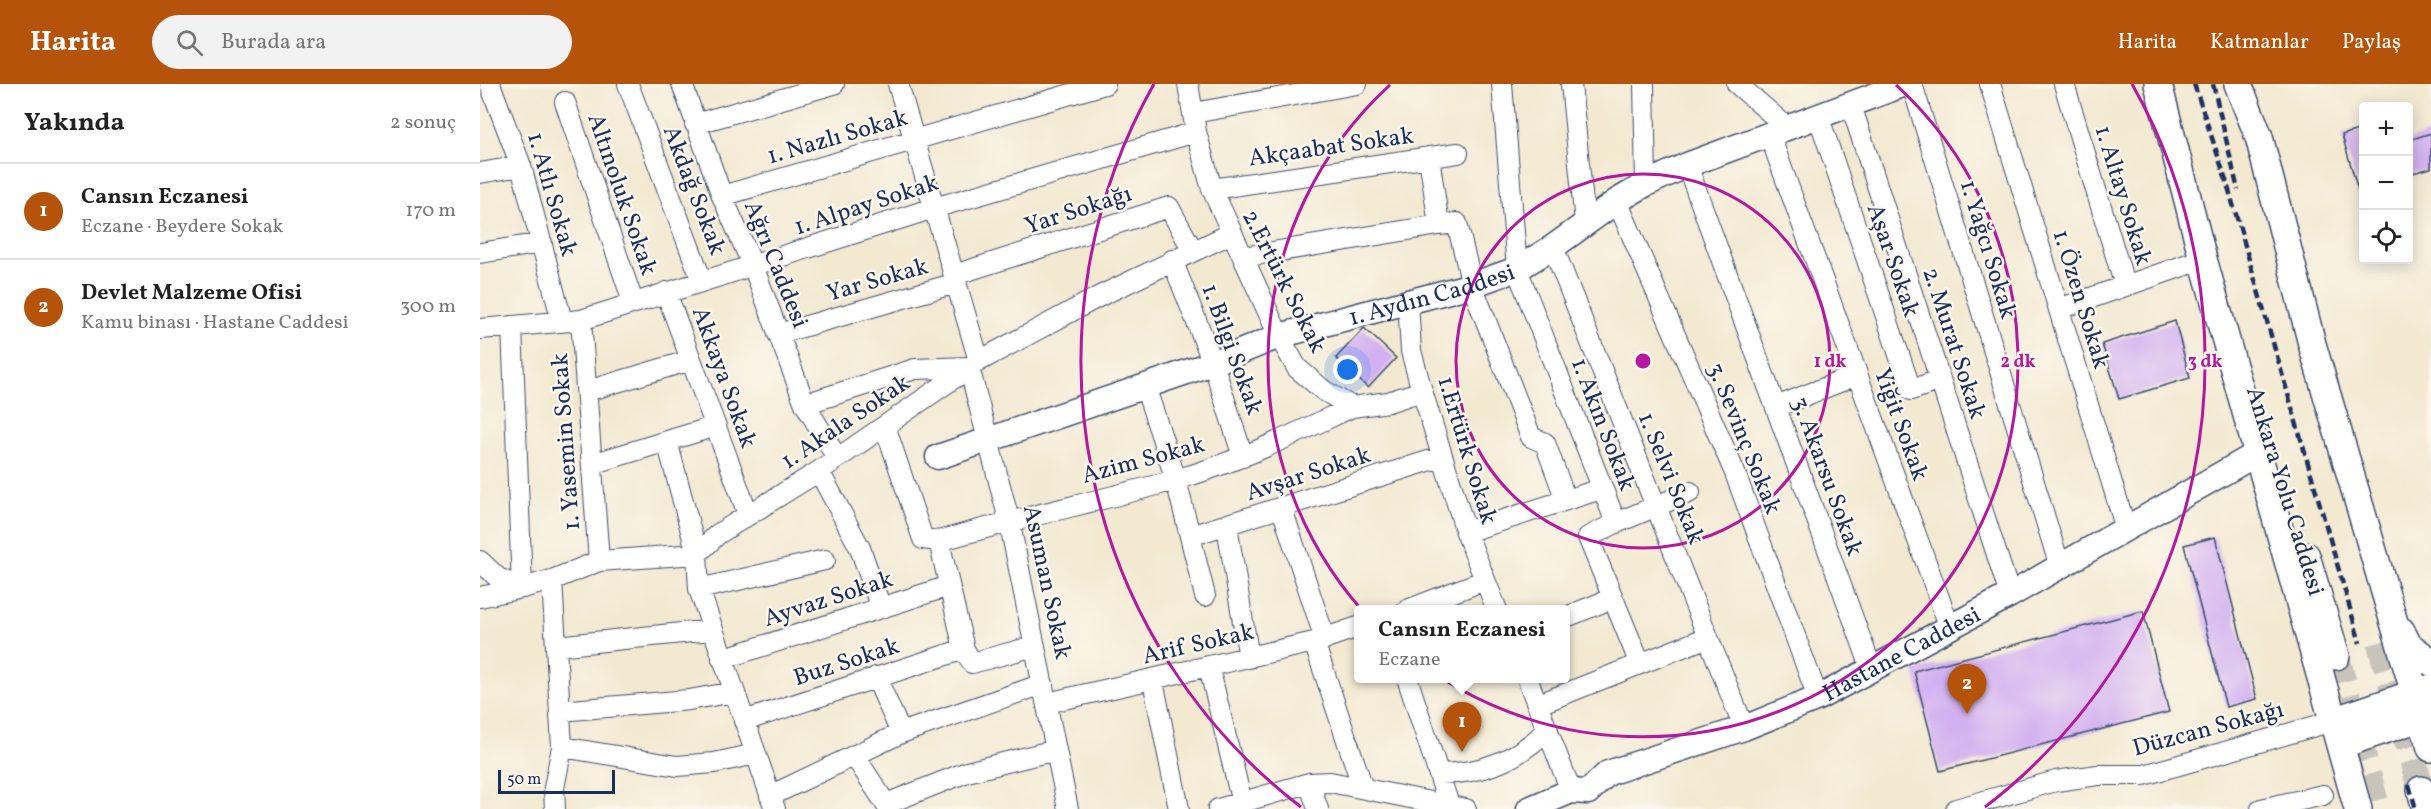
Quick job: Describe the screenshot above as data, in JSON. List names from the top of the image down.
{
  "streets": {
    "highway": ["Ankara Yolu Caddesi"],
    "main road": ["1. Aydın Caddesi", "Hastane Caddesi"],
    "street": [
      "1. Nazlı Sokak",
      "Akçaabat Sokak",
      "Akdağ Sokak",
      "1. Atlı Sokak",
      "Altınoluk Sokak",
      "1. Altay Sokak",
      "1. Alpay Sokak",
      "Yar Sokağı",
      "1. Yağcı Sokak",
      "Aşar Sokak",
      "Ağrı Caddesi",
      "Yar Sokak",
      "2.Ertürk Sokak",
      "1. Özen Sokak",
      "2. Murat Sokak",
      "1. Bilgi Sokak",
      "Akkaya Sokak",
      "1. Akala Sokak",
      "1. Akın Sokak",
      "Yiğit Sokak",
      "3. Sevinç Sokak",
      "1. Yasemin Sokak",
      "1.Ertürk Sokak",
      "Azim Sokak",
      "Avşar Sokak",
      "3. Akarsu Sokak",
      "1. Selvi Sokak",
      "Asuman Sokak",
      "Ayvaz Sokak",
      "Arif Sokak",
      "Buz Sokak",
      "Düzcan Sokağı"
    ]
  },
  "crossings": [
    ["1. Nazlı Sokak", "Ağrı Caddesi"],
    ["1. Nazlı Sokak", "Asuman Sokak"],
    ["Akçaabat Sokak", "2.Ertürk Sokak"],
    ["Akdağ Sokak", "1. Alpay Sokak"],
    ["1. Atlı Sokak", "1. Alpay Sokak"],
    ["1. Atlı Sokak", "1. Yasemin Sokak"],
    ["Altınoluk Sokak", "1. Alpay Sokak"],
    ["1. Alpay Sokak", "Ağrı Caddesi"],
    ["1. Alpay Sokak", "2.Ertürk Sokak"],
    ["1. Alpay Sokak", "Akkaya Sokak"],
    ["1. Alpay Sokak", "1. Yasemin Sokak"],
    ["1. Alpay Sokak", "Asuman Sokak"],
    ["Yar Sokağı", "Yar Sokak"],
    ["Yar Sokağı", "1. Akala Sokak"],
    ["Yar Sokağı", "Asuman Sokak"],
    ["1. Yağcı Sokak", "Hastane Caddesi"],
    ["Aşar Sokak", "1. Aydın Caddesi"],
    ["Aşar Sokak", "2. Murat Sokak"],
    ["Ağrı Caddesi", "Yar Sokak"],
    ["Ağrı Caddesi", "1. Akala Sokak"],
    ["Yar Sokak", "Asuman Sokak"],
    ["2.Ertürk Sokak", "1. Aydın Caddesi"],
    ["2.Ertürk Sokak", "1. Akala Sokak"],
    ["2.Ertürk Sokak", "Azim Sokak"],
    ["1. Aydın Caddesi", "2. Murat Sokak"],
    ["1. Aydın Caddesi", "1. Bilgi Sokak"],
    ["1. Aydın Caddesi", "1. Akın Sokak"],
    ["1. Aydın Caddesi", "Yiğit Sokak"],
    ["1. Aydın Caddesi", "3. Sevinç Sokak"],
    ["1. Aydın Caddesi", "1.Ertürk Sokak"],
    ["1. Aydın Caddesi", "3. Akarsu Sokak"],
    ["1. Aydın Caddesi", "1. Selvi Sokak"],
    ["1. Aydın Caddesi", "Asuman Sokak"],
    ["1. Özen Sokak", "Hastane Caddesi"],
    ["2. Murat Sokak", "Hastane Caddesi"],
    ["1. Bilgi Sokak", "1. Akala Sokak"],
    ["1. Bilgi Sokak", "Azim Sokak"],
    ["Akkaya Sokak", "1. Akala Sokak"],
    ["1. Akala Sokak", "Asuman Sokak"],
    ["1. Akın Sokak", "1. Selvi Sokak"],
    ["Yiğit Sokak", "Hastane Caddesi"],
    ["3. Sevinç Sokak", "Hastane Caddesi"],
    ["1.Ertürk Sokak", "Avşar Sokak"],
    ["Azim Sokak", "Asuman Sokak"],
    ["3. Akarsu Sokak", "Hastane Caddesi"],
    ["1. Selvi Sokak", "Hastane Caddesi"],
    ["Asuman Sokak", "Arif Sokak"]
  ],
  "scale_bar": "50 m",
  "page": {
    "header": "Harita",
    "search": "Burada ara",
    "nav": ["Harita", "Katmanlar", "Paylaş"],
    "heading": ["Yakında", "2 sonuç"],
    "map_buttons": ["+", "−"],
    "list": [
      {
        "mark": "1",
        "name": "Cansın Eczanesi",
        "note": "Eczane · Beydere Sokak",
        "value": "170 m"
      },
      {
        "mark": "2",
        "name": "Devlet Malzeme Ofisi",
        "note": "Kamu binası · Hastane Caddesi",
        "value": "300 m"
      }
    ],
    "popup": ["Cansın Eczanesi", "Eczane"],
    "pins": ["2", "1"],
    "scale": "50 m"
  },
  "rings": ["1 dk", "2 dk", "3 dk"]
}
